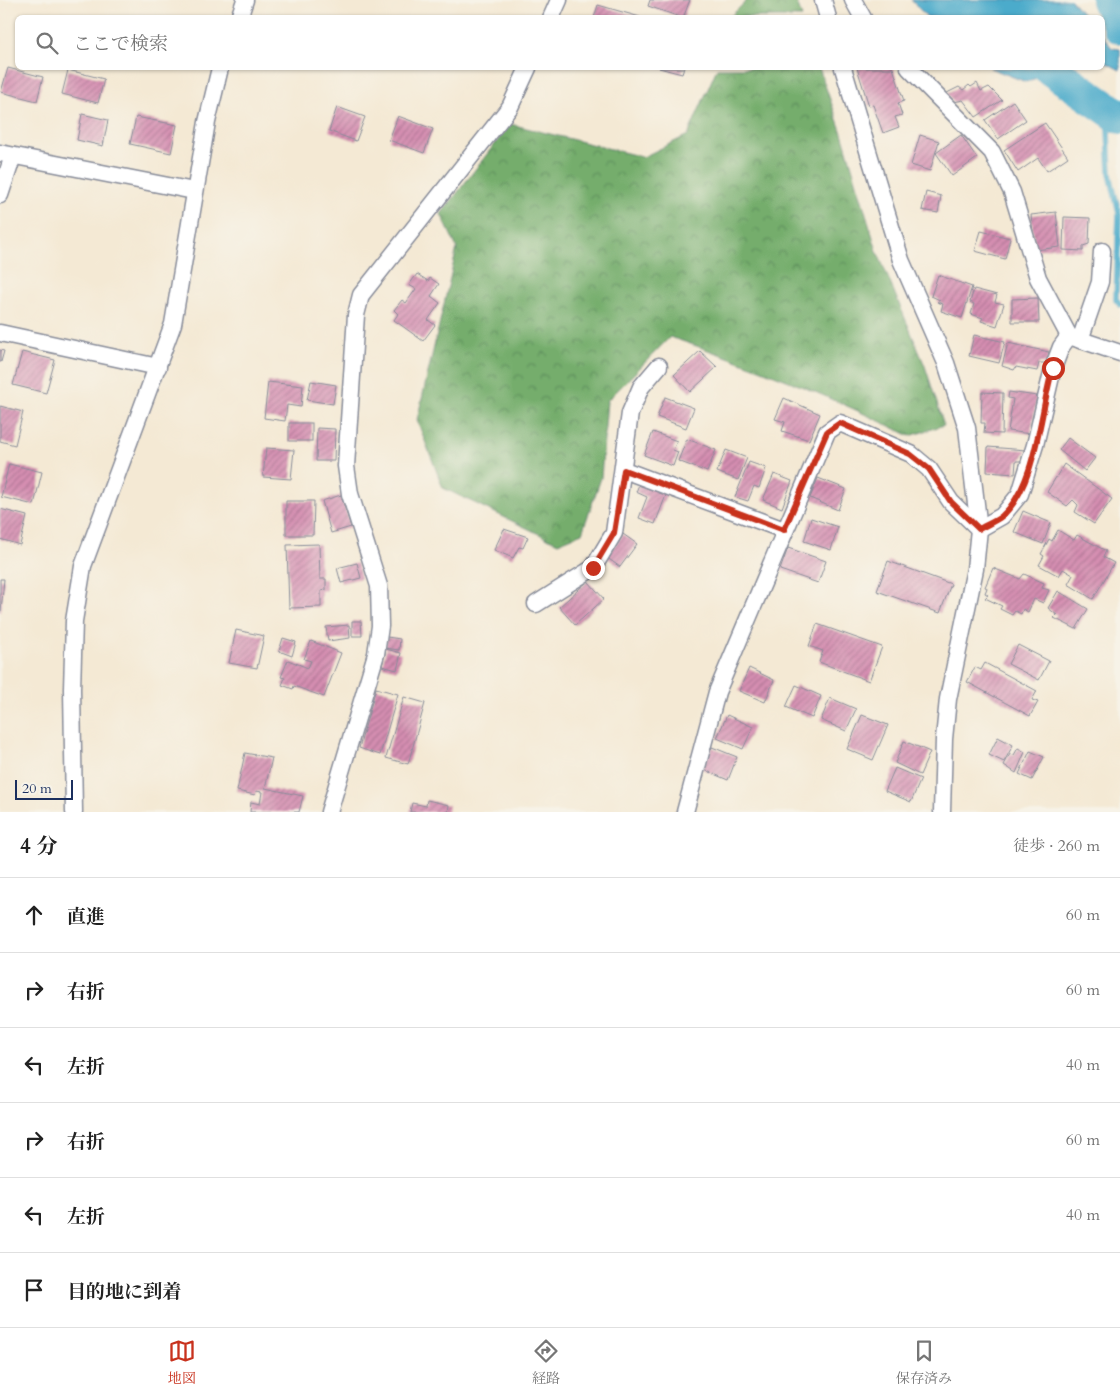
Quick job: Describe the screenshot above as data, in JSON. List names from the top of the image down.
{
  "scale_bar": "20 m",
  "page": {
    "search": "ここで検索",
    "scale": "20 m",
    "heading": ["4 分", "徒歩 · 260 m"],
    "list": [
      ["直進", "60 m"],
      ["右折", "60 m"],
      ["左折", "40 m"],
      ["右折", "60 m"],
      ["左折", "40 m"],
      "目的地に到着"
    ],
    "nav": ["地図", "経路", "保存済み"]
  }
}
